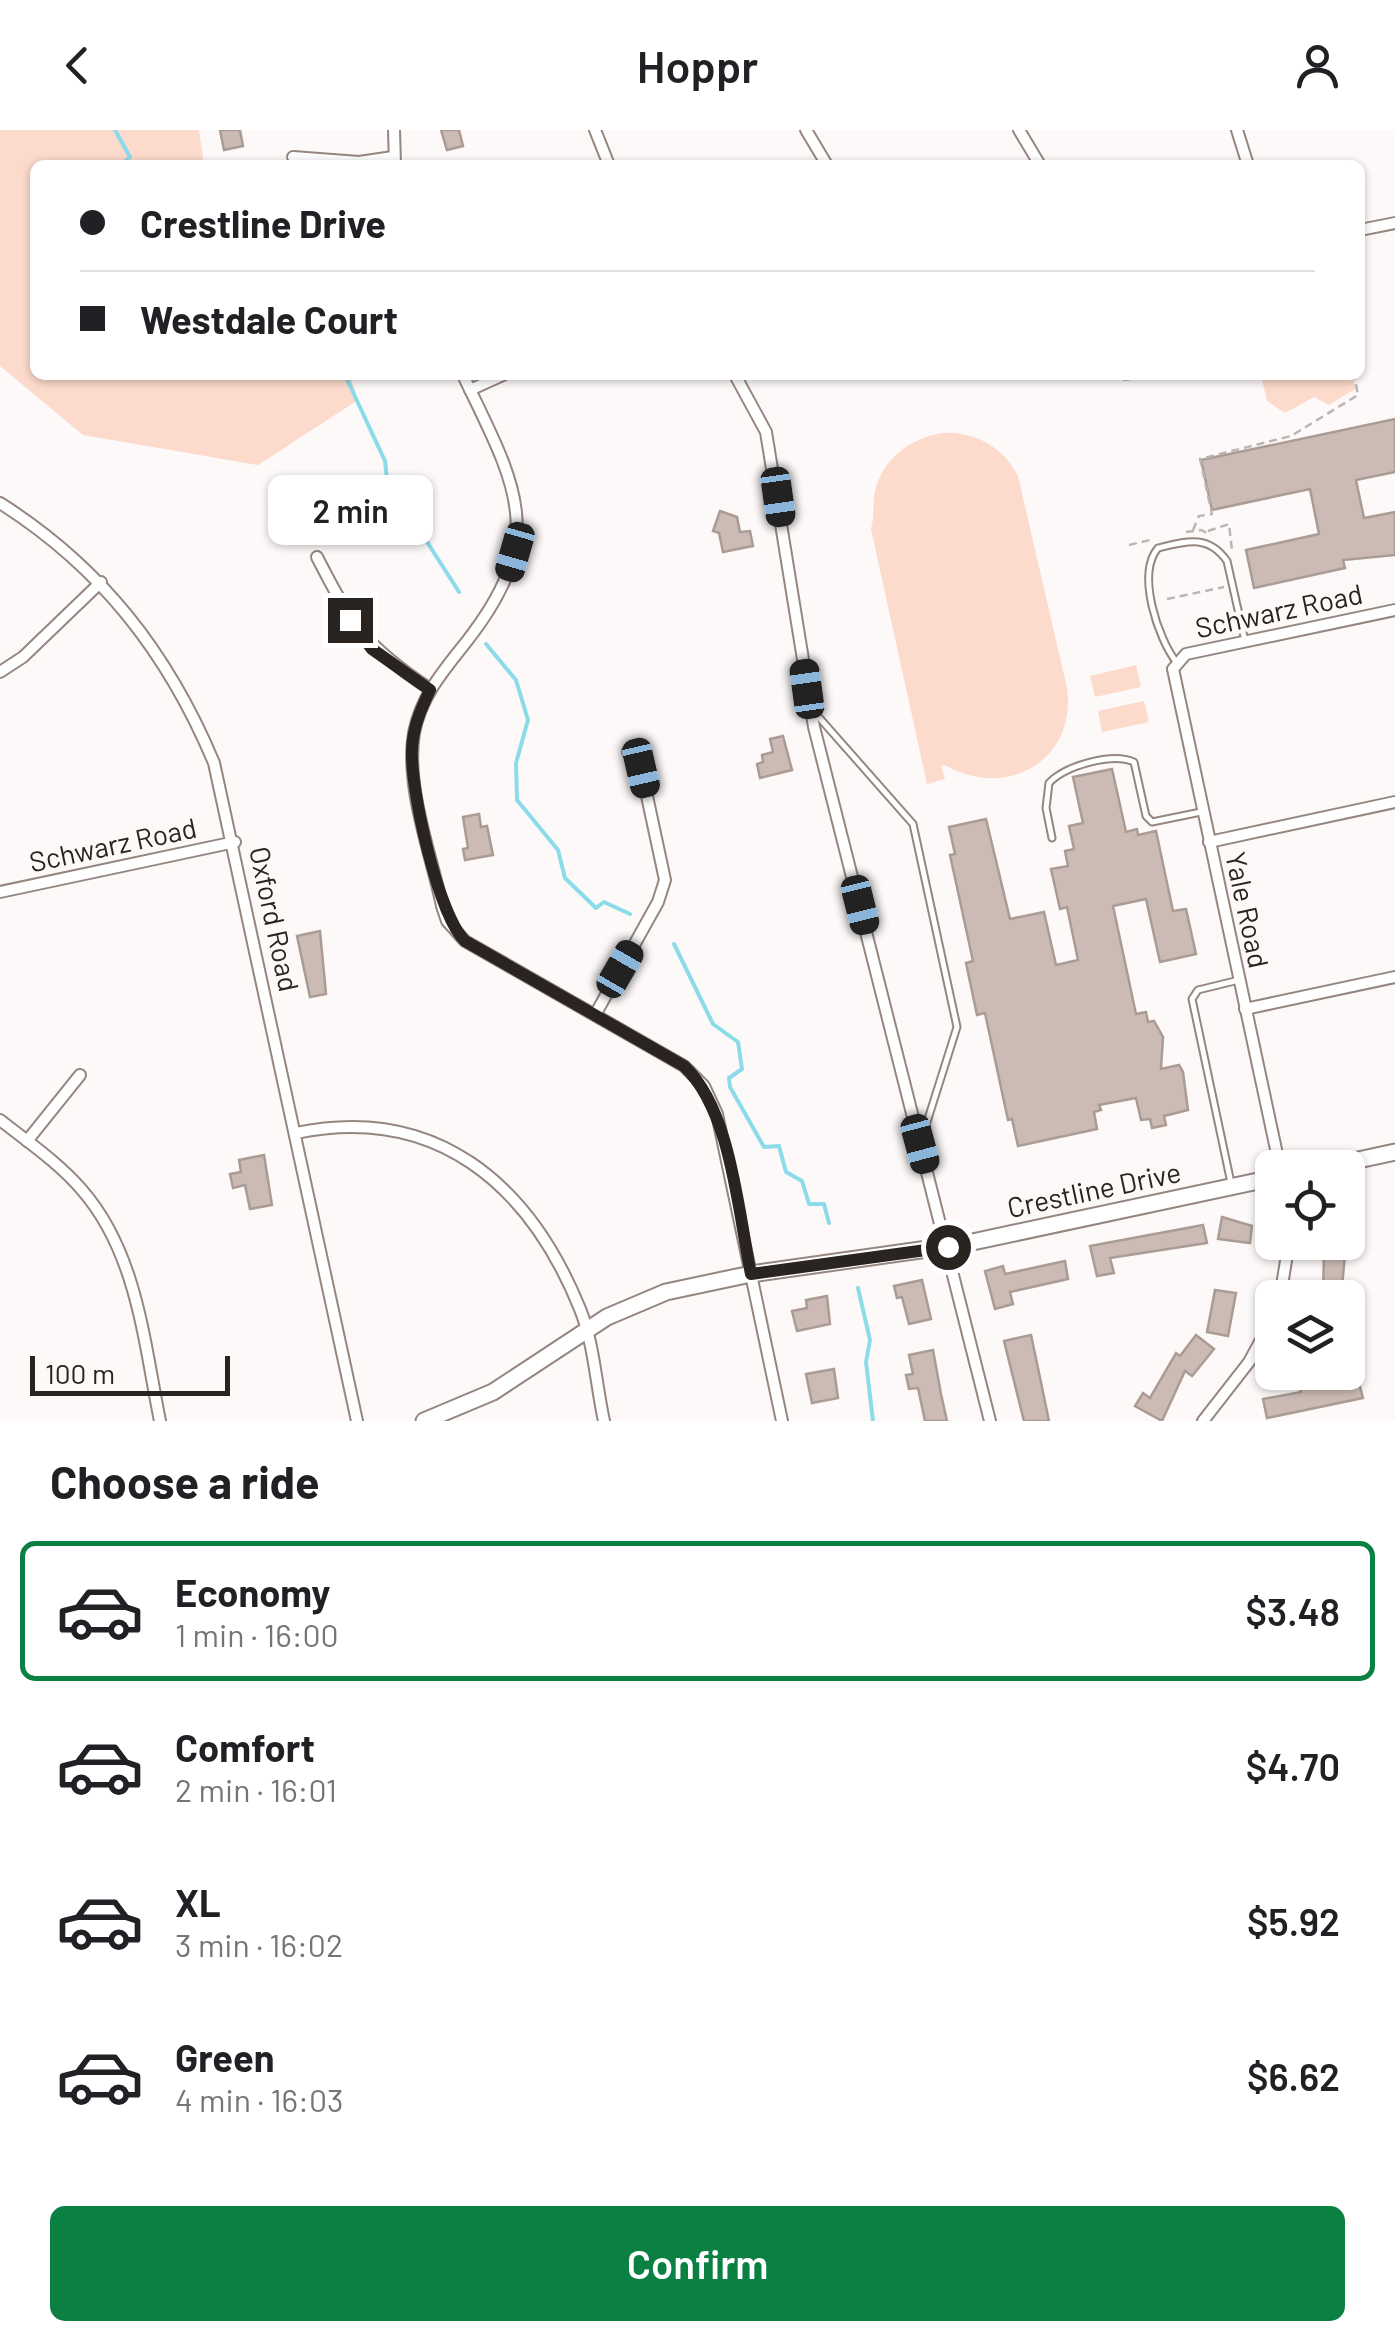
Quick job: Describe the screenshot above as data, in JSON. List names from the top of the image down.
{
  "streets": {
    "street": [
      "Schwarz Road",
      "Yale Road",
      "Oxford Road",
      "Crestline Drive"
    ]
  },
  "crossings": [
    ["Schwarz Road", "Yale Road"],
    ["Schwarz Road", "Oxford Road"]
  ],
  "scale_bar": "100 m",
  "page": {
    "header": "Hoppr",
    "banner": ["Crestline Drive", "Westdale Court"],
    "bubble": "2 min",
    "scale": "100 m",
    "heading": "Choose a ride",
    "list": [
      {
        "name": "Economy",
        "note": "1 min · 16:00",
        "value": "$3.48"
      },
      {
        "name": "Comfort",
        "note": "2 min · 16:01",
        "value": "$4.70"
      },
      {
        "name": "XL",
        "note": "3 min · 16:02",
        "value": "$5.92"
      },
      {
        "name": "Green",
        "note": "4 min · 16:03",
        "value": "$6.62"
      }
    ],
    "buttons": "Confirm"
  }
}
